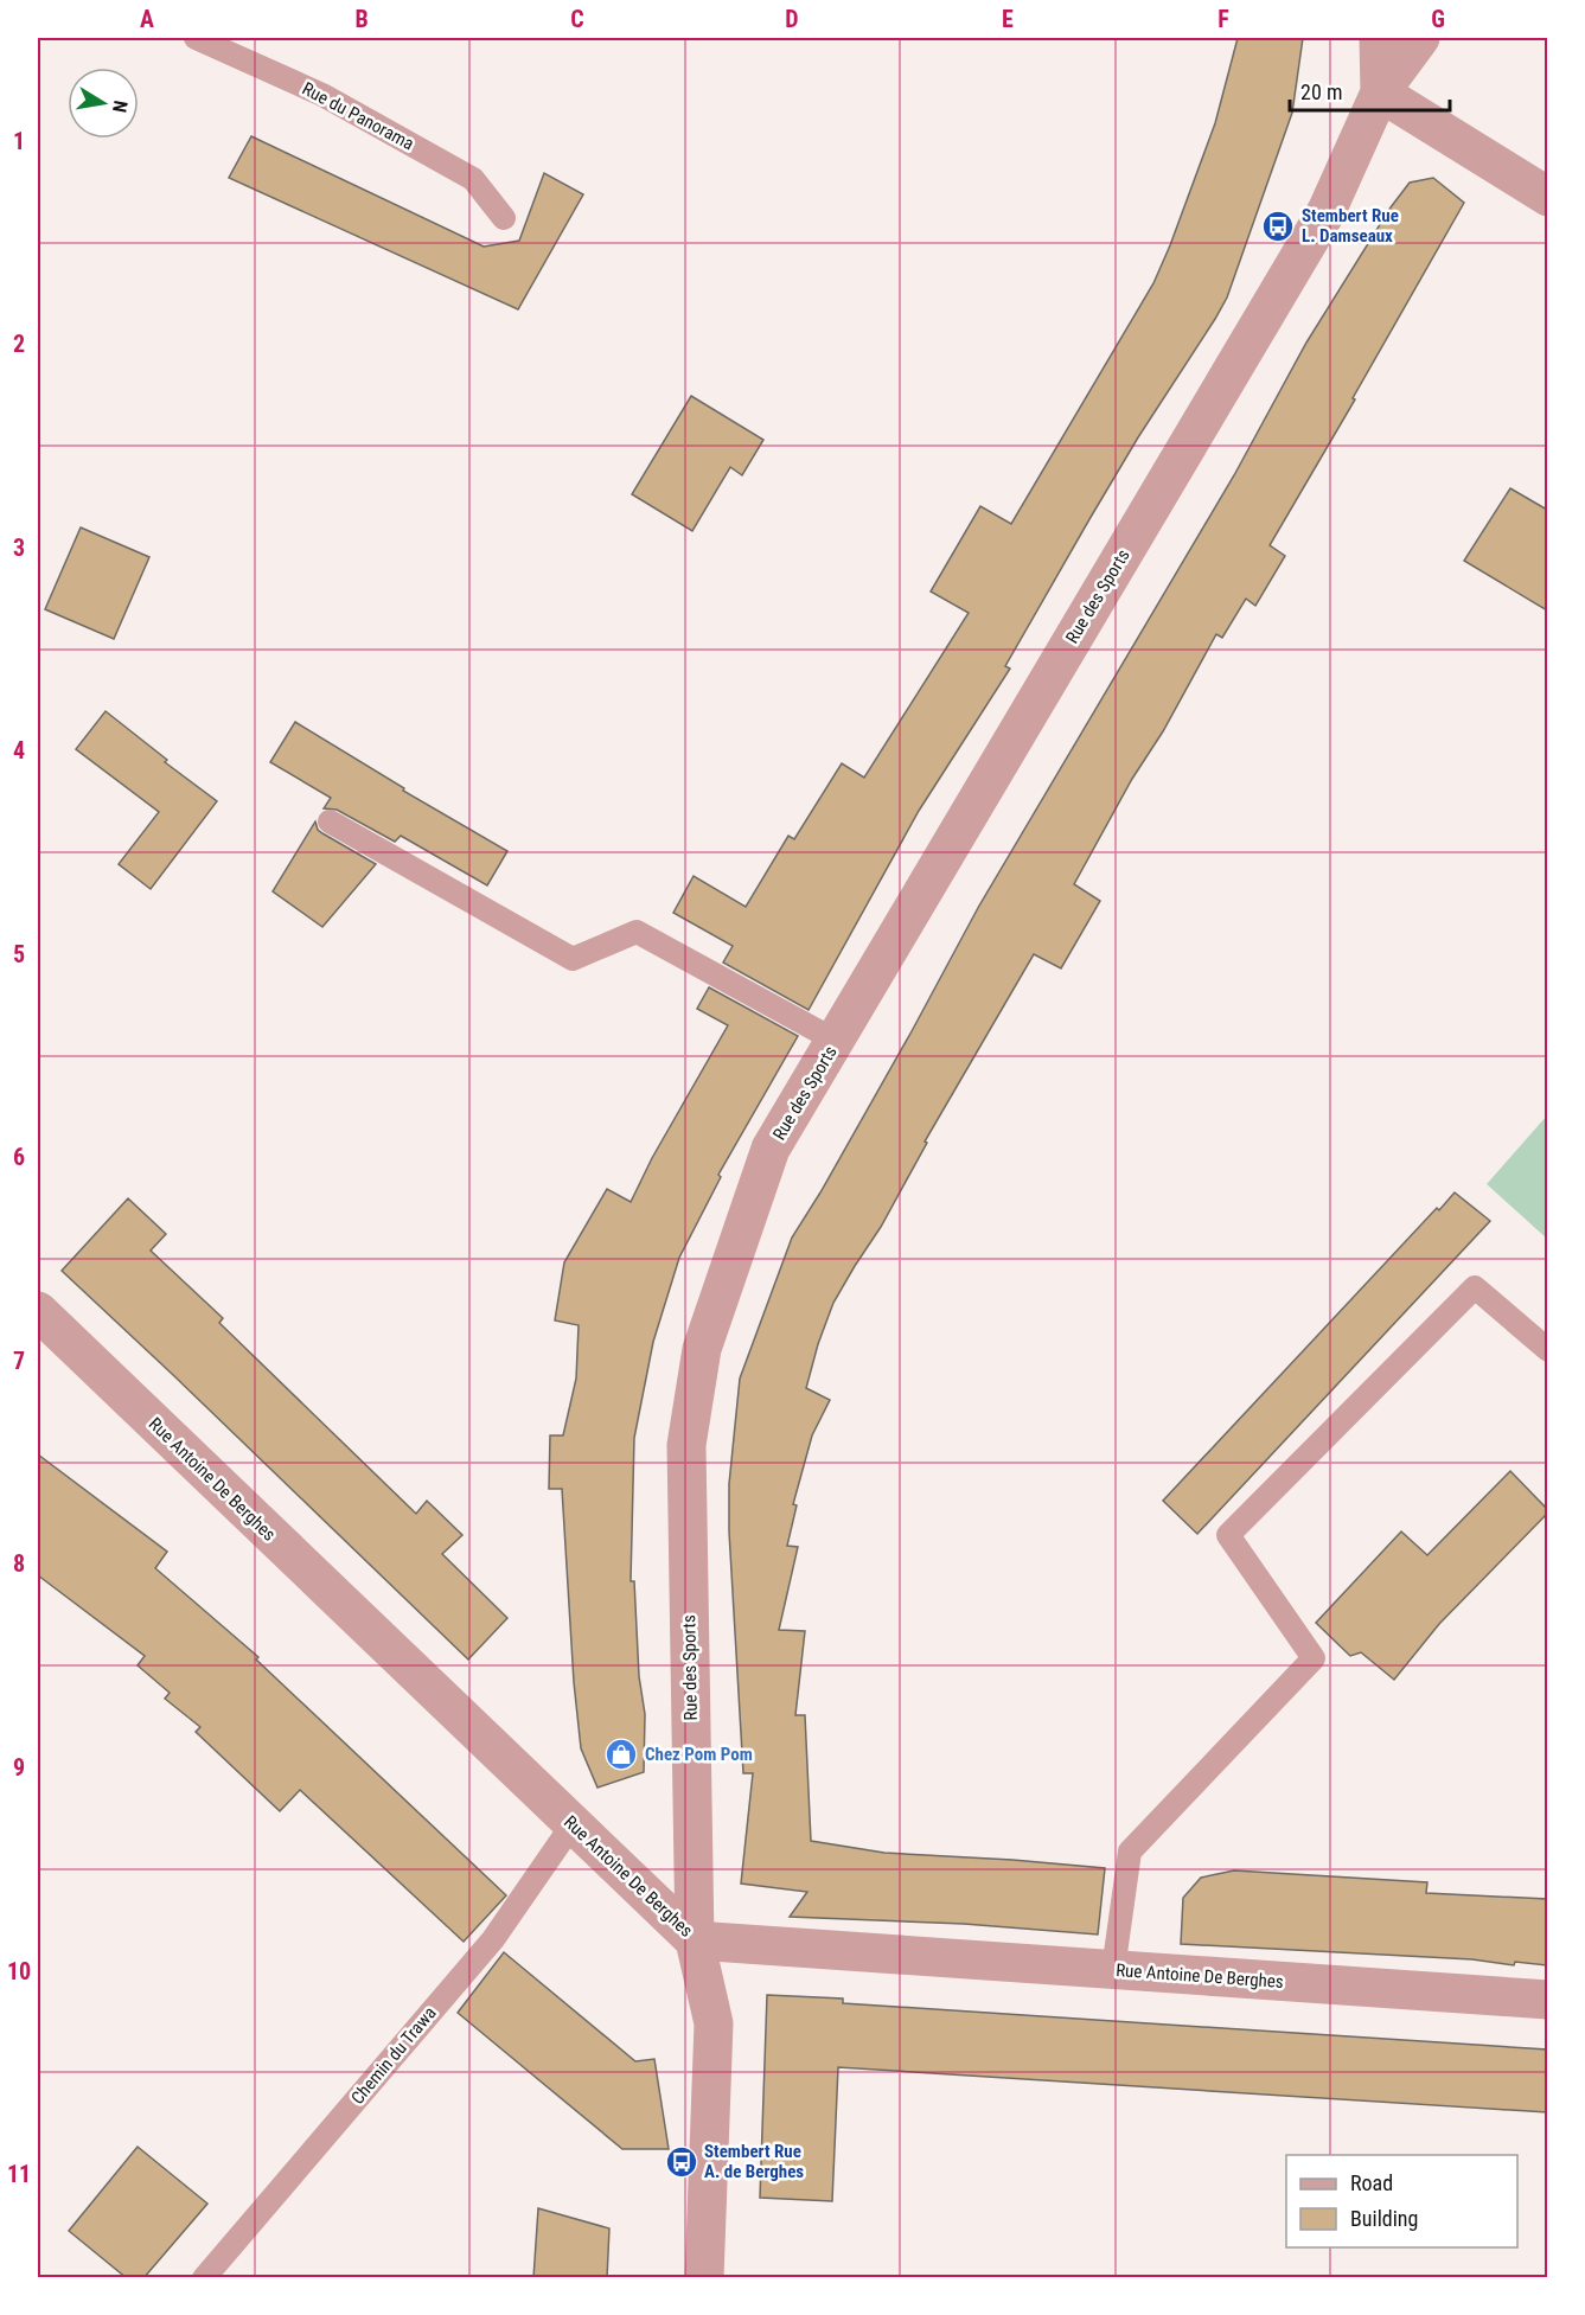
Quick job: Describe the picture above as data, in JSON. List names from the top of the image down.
{
  "streets": {
    "street": ["Rue des Sports", "Rue Antoine De Berghes"],
    "lane": ["Rue du Panorama", "Chemin du Trawa"]
  },
  "crossings": [
    ["Rue des Sports", "Rue Antoine De Berghes"],
    ["Rue Antoine De Berghes", "Chemin du Trawa"]
  ],
  "places": {
    "bus stop": ["Stembert Rue L. Damseaux", "Stembert Rue A. de Berghes"],
    "shop": ["Chez Pom Pom"]
  },
  "legend": ["Road", "Building"],
  "scale_bar": "20 m",
  "north": "right",
  "grid": {
    "columns": [
      "A",
      "B",
      "C",
      "D",
      "E",
      "F",
      "G"
    ],
    "rows": [
      "1",
      "2",
      "3",
      "4",
      "5",
      "6",
      "7",
      "8",
      "9",
      "10",
      "11"
    ]
  }
}
